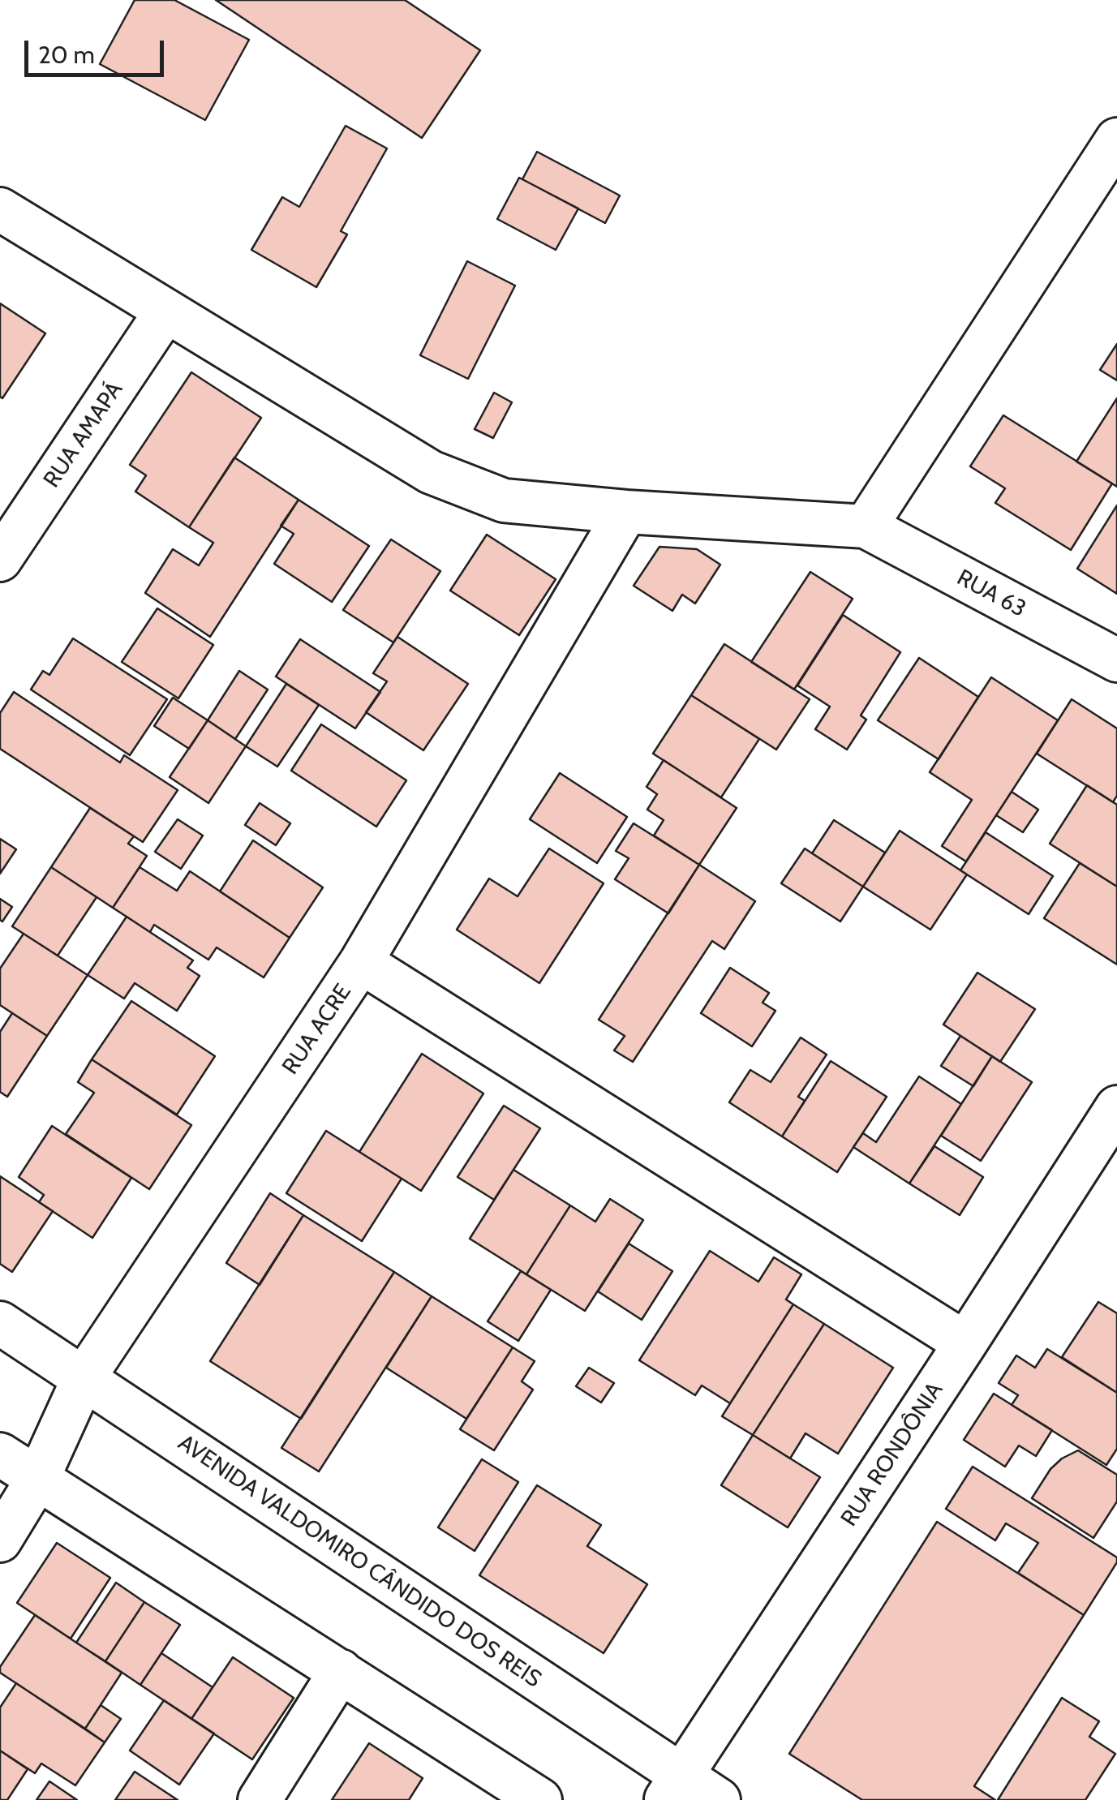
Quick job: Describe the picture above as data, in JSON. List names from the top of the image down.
{
  "streets": {
    "street": [
      "RUA AMAPÁ",
      "RUA 63",
      "RUA ACRE",
      "RUA RONDÔNIA",
      "AVENIDA VALDOMIRO CÂNDIDO DOS REIS"
    ]
  },
  "crossings": [
    ["RUA ACRE", "AVENIDA VALDOMIRO CÂNDIDO DOS REIS"],
    ["RUA RONDÔNIA", "AVENIDA VALDOMIRO CÂNDIDO DOS REIS"]
  ],
  "scale_bar": "20 m"
}
